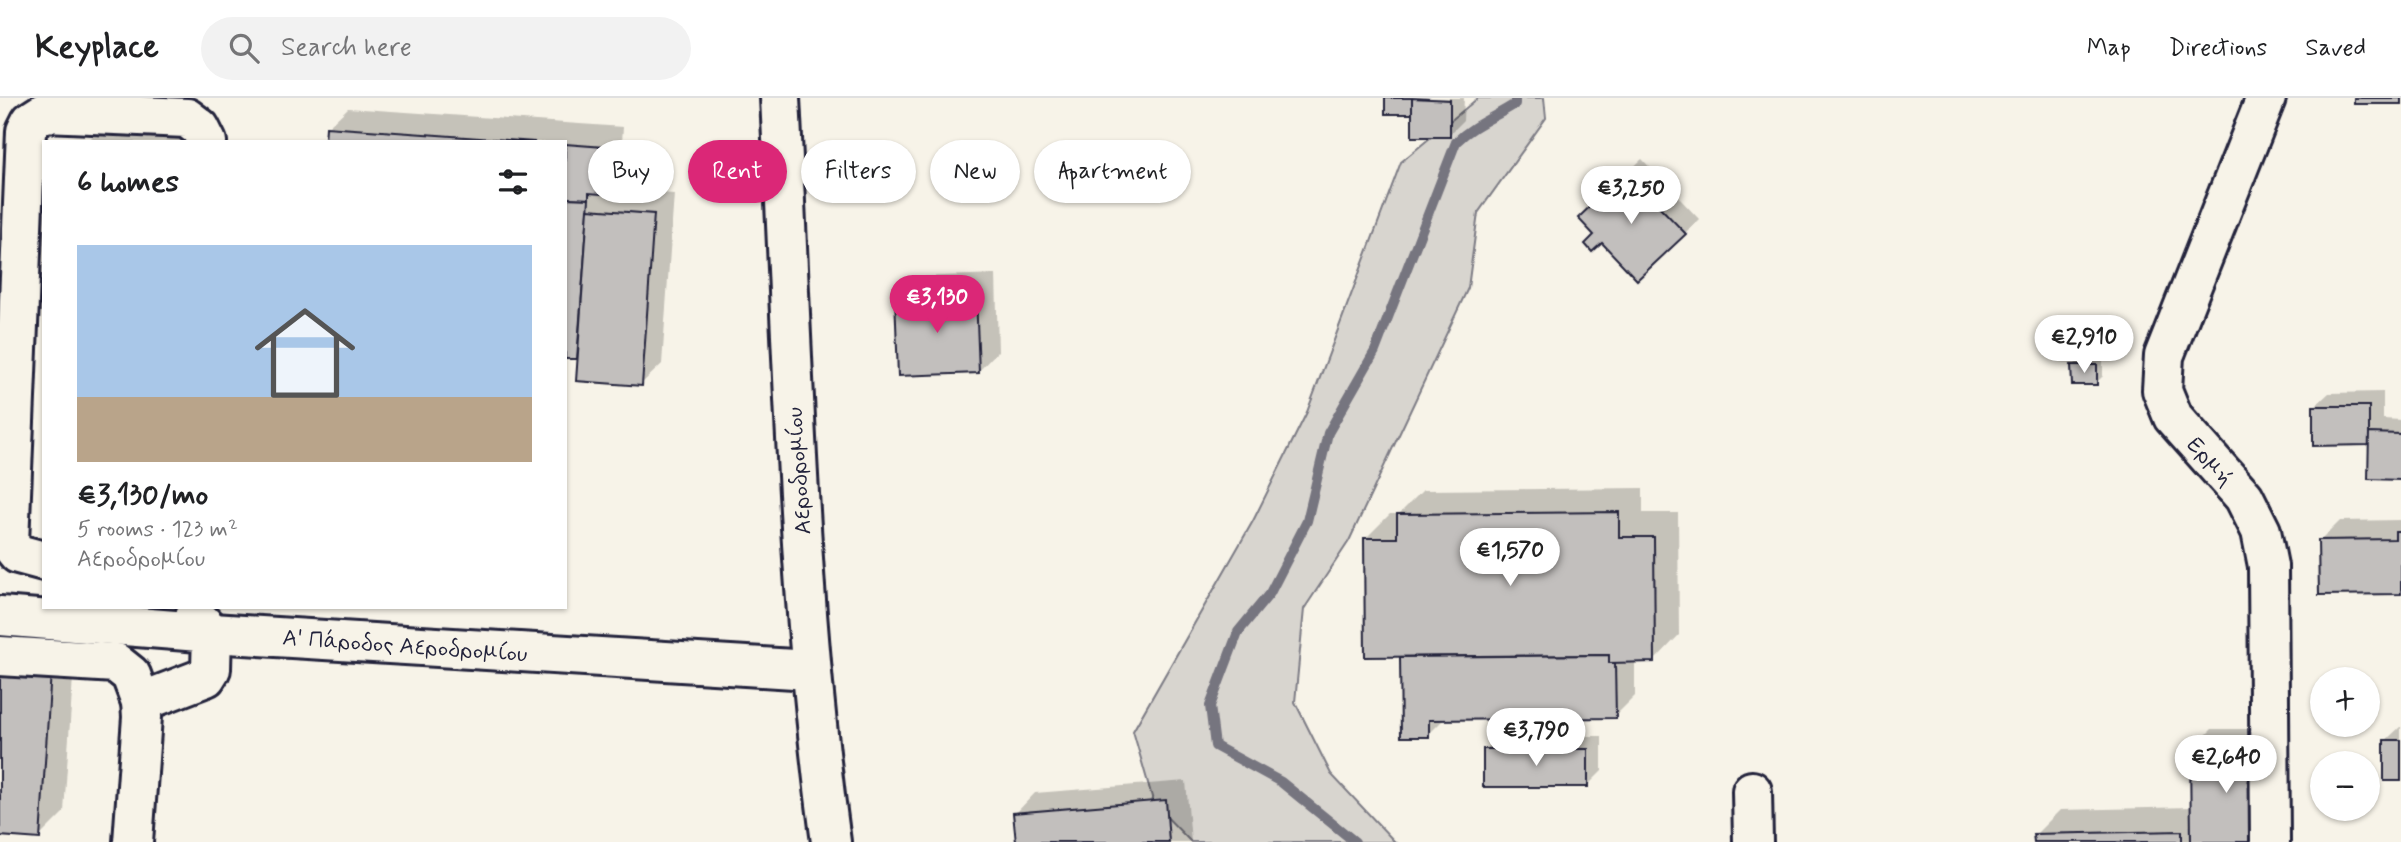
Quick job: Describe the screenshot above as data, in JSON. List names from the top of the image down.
{
  "streets": {
    "street": ["Ερμή", "Αεροδρομίου", "Α' Πάροδος Αεροδρομίου"]
  },
  "crossings": [
    ["Αεροδρομίου", "Α' Πάροδος Αεροδρομίου"]
  ],
  "page": {
    "header": "Keyplace",
    "search": "Search here",
    "nav": ["Map", "Directions", "Saved"],
    "chip": [
      "Buy",
      "Rent",
      "Filters",
      "New",
      "Apartment"
    ],
    "heading": "6 homes",
    "price": [
      "€3,250",
      "€3,130",
      "€2,910",
      "€1,570",
      "€3,790",
      "€2,640"
    ],
    "list": [
      {
        "name": "€3,130/mo",
        "note": "5 rooms · 123 m² · Αεροδρομίου"
      }
    ],
    "map_buttons": ["+", "−"]
  }
}
